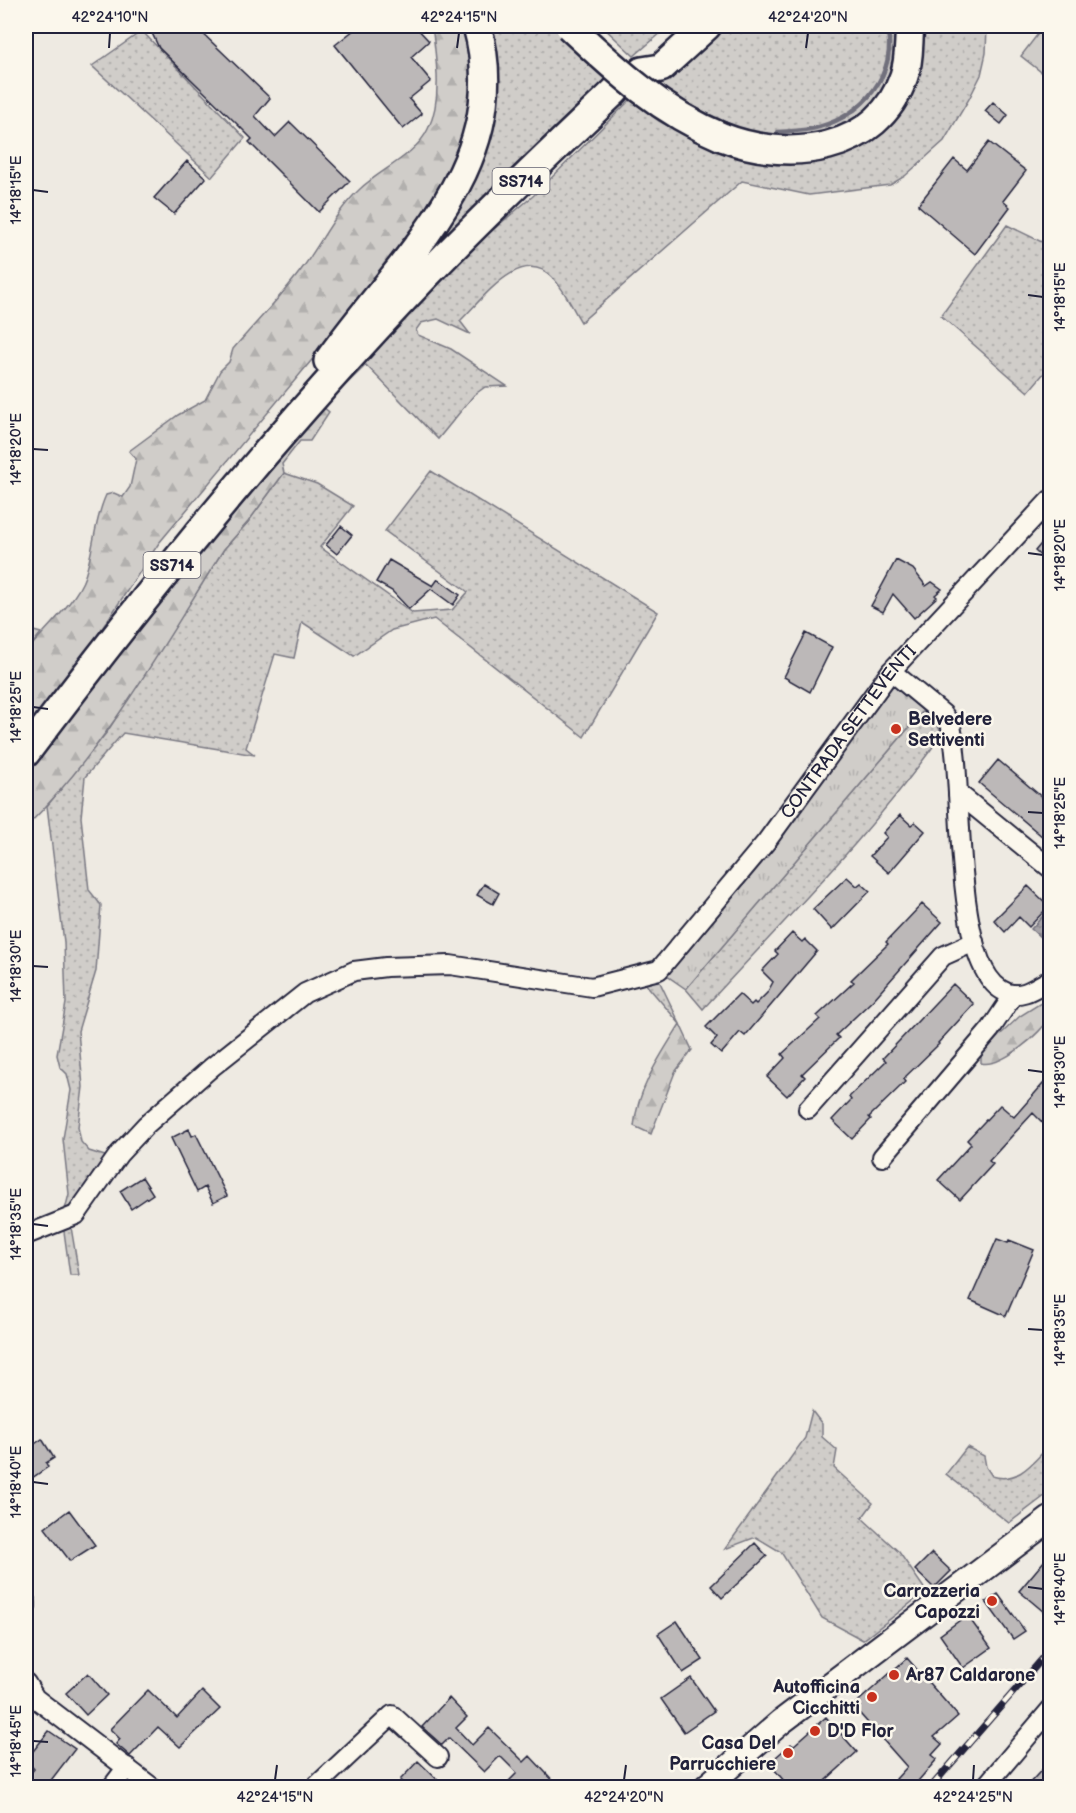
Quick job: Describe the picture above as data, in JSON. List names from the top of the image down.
{
  "streets": {
    "highway": ["SS714"],
    "street": ["CONTRADA SETTEVENTI"]
  },
  "places": [
    "Belvedere Settiventi",
    "Carrozzeria Capozzi",
    "Ar87 Caldarone",
    "Autofficina Cicchitti",
    "D'D Flor",
    "Casa Del Parrucchiere"
  ],
  "coordinates": [
    "42°24'10\"N",
    "42°24'15\"N",
    "42°24'20\"N",
    "14°18'15\"E",
    "14°18'20\"E",
    "14°18'25\"E",
    "14°18'30\"E",
    "14°18'35\"E",
    "14°18'40\"E",
    "14°18'45\"E",
    "42°24'25\"N"
  ]
}
